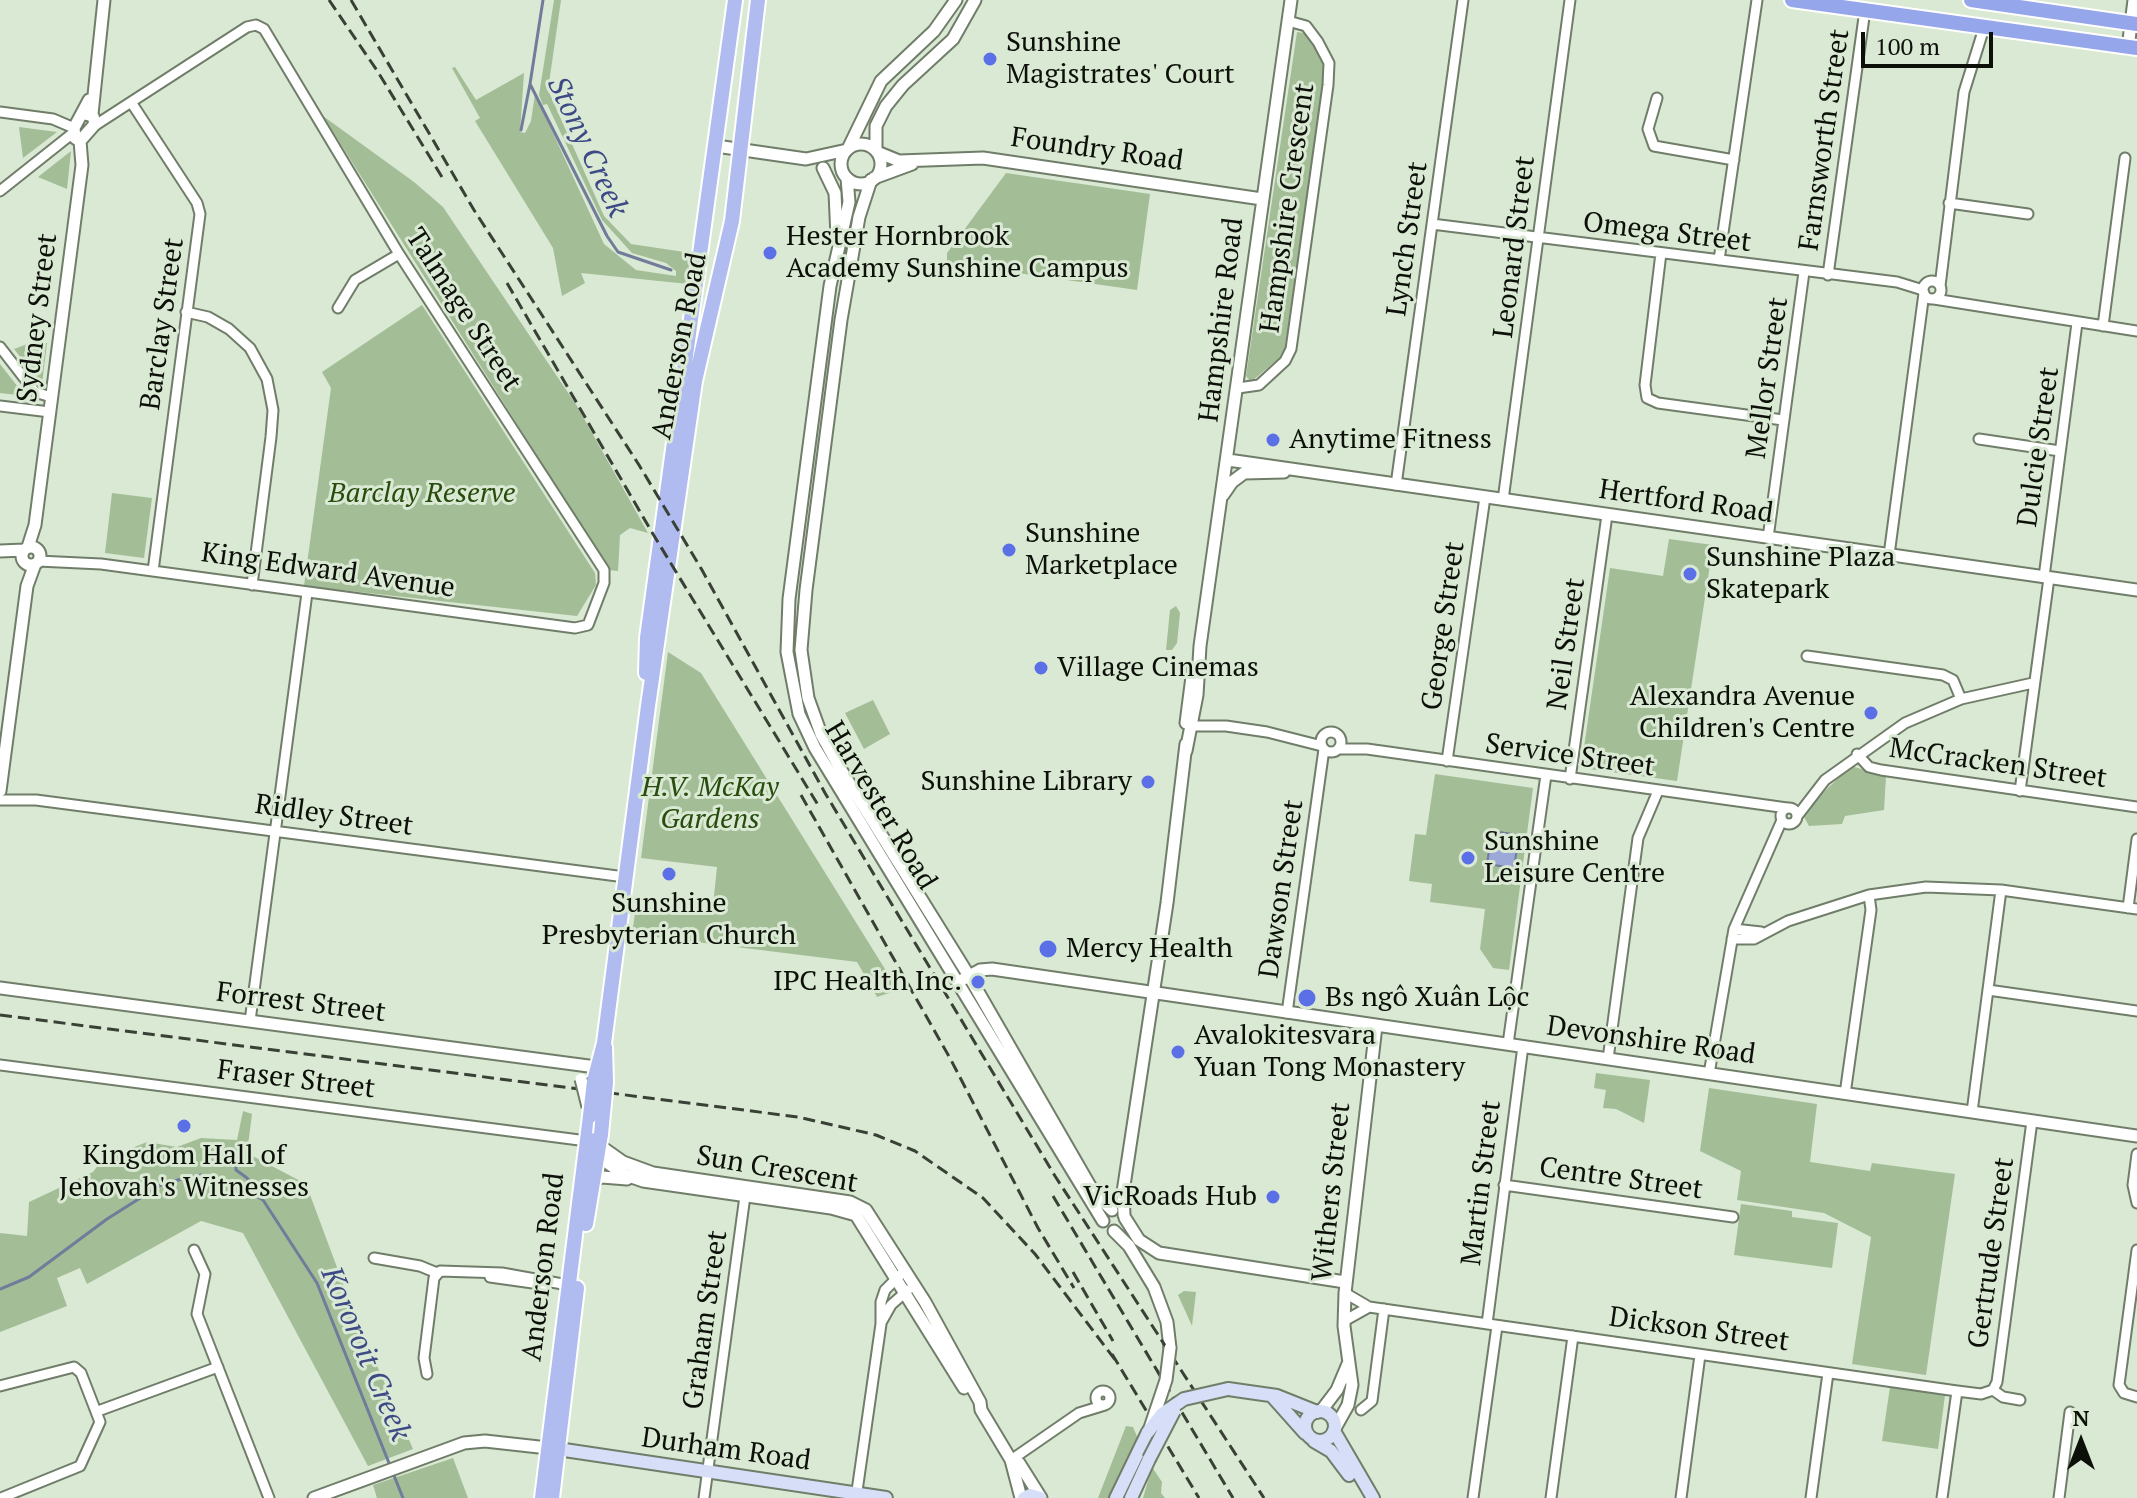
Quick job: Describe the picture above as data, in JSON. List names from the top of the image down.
{
  "streets": {
    "main road": ["Anderson Road", "Durham Road"],
    "street": [
      "Farnsworth Street",
      "Foundry Road",
      "Hampshire Crescent",
      "Omega Street",
      "Lynch Street",
      "Leonard Street",
      "Talmage Street",
      "Sydney Street",
      "Hampshire Road",
      "Barclay Street",
      "Mellor Street",
      "Dulcie Street",
      "Hertford Road",
      "King Edward Avenue",
      "George Street",
      "Neil Street",
      "Service Street",
      "McCracken Street",
      "Harvester Road",
      "Ridley Street",
      "Dawson Street",
      "Forrest Street",
      "Devonshire Road",
      "Fraser Street",
      "Sun Crescent",
      "Centre Street",
      "Martin Street",
      "Withers Street",
      "Gertrude Street",
      "Graham Street",
      "Dickson Street"
    ]
  },
  "crossings": [
    ["Farnsworth Street", "Omega Street"],
    ["Foundry Road", "Hampshire Road"],
    ["Foundry Road", "Harvester Road"],
    ["Hampshire Crescent", "Hampshire Road"],
    ["Omega Street", "Lynch Street"],
    ["Omega Street", "Leonard Street"],
    ["Omega Street", "Mellor Street"],
    ["Omega Street", "Dulcie Street"],
    ["Lynch Street", "Hertford Road"],
    ["Leonard Street", "Hertford Road"],
    ["Talmage Street", "Barclay Street"],
    ["Talmage Street", "King Edward Avenue"],
    ["Sydney Street", "King Edward Avenue"],
    ["Sydney Street", "Ridley Street"],
    ["Hampshire Road", "Hertford Road"],
    ["Hampshire Road", "Service Street"],
    ["Hampshire Road", "Harvester Road"],
    ["Hampshire Road", "Devonshire Road"],
    ["Hampshire Road", "Dickson Street"],
    ["Barclay Street", "King Edward Avenue"],
    ["Anderson Road", "Ridley Street"],
    ["Anderson Road", "Forrest Street"],
    ["Anderson Road", "Fraser Street"],
    ["Anderson Road", "Sun Crescent"],
    ["Anderson Road", "Durham Road"],
    ["Mellor Street", "Hertford Road"],
    ["Dulcie Street", "Hertford Road"],
    ["Dulcie Street", "McCracken Street"],
    ["Hertford Road", "George Street"],
    ["Hertford Road", "Neil Street"],
    ["George Street", "Service Street"],
    ["Neil Street", "Service Street"],
    ["Service Street", "Dawson Street"],
    ["Harvester Road", "Devonshire Road"],
    ["Harvester Road", "Dickson Street"],
    ["Dawson Street", "Devonshire Road"],
    ["Devonshire Road", "Martin Street"],
    ["Devonshire Road", "Withers Street"],
    ["Devonshire Road", "Gertrude Street"],
    ["Fraser Street", "Sun Crescent"],
    ["Sun Crescent", "Graham Street"],
    ["Centre Street", "Martin Street"],
    ["Martin Street", "Dickson Street"],
    ["Withers Street", "Dickson Street"],
    ["Gertrude Street", "Dickson Street"],
    ["Graham Street", "Durham Road"]
  ],
  "water": ["Stony Creek", "Kororoit Creek"],
  "parks": ["Barclay Reserve", "H.V. McKay Gardens"],
  "places": [
    "Sunshine Magistrates' Court",
    "Hester Hornbrook Academy Sunshine Campus",
    "Anytime Fitness",
    "Sunshine Marketplace",
    "Sunshine Plaza Skatepark",
    "Village Cinemas",
    "Alexandra Avenue Children's Centre",
    "Sunshine Library",
    "Sunshine Leisure Centre",
    "Sunshine Presbyterian Church",
    "Mercy Health",
    "IPC Health Inc.",
    "Bs ngô Xuân Lộc",
    "Avalokitesvara Yuan Tong Monastery",
    "Kingdom Hall of Jehovah's Witnesses",
    "VicRoads Hub"
  ],
  "scale_bar": "100 m",
  "north": "top"
}
